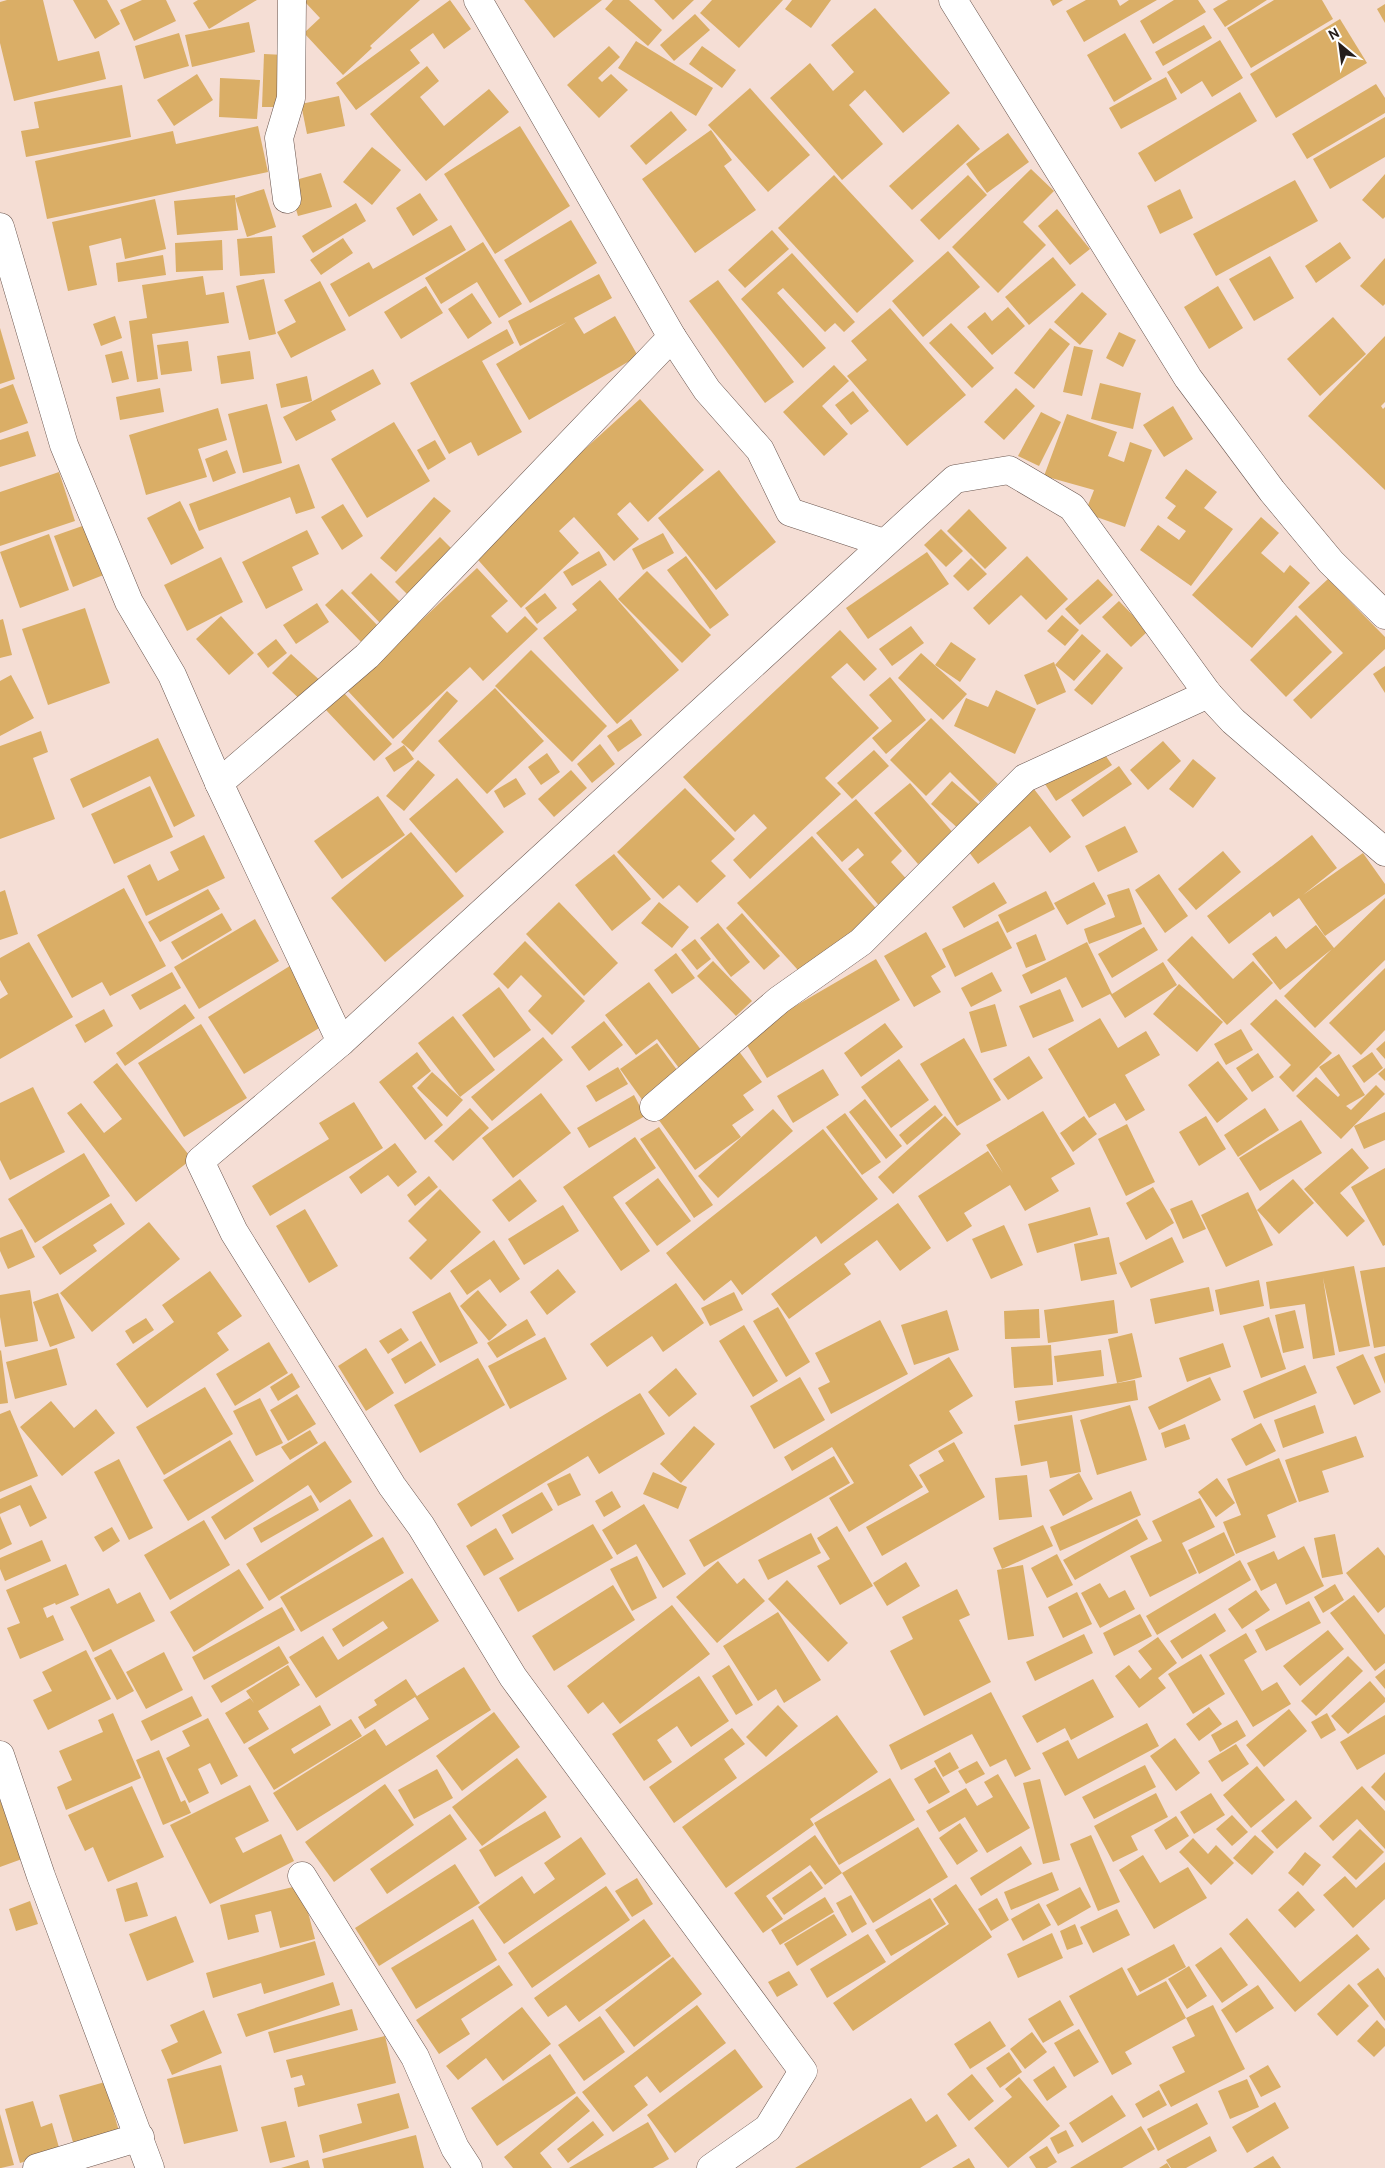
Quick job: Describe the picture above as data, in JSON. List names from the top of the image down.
{
  "north": "top left"
}
